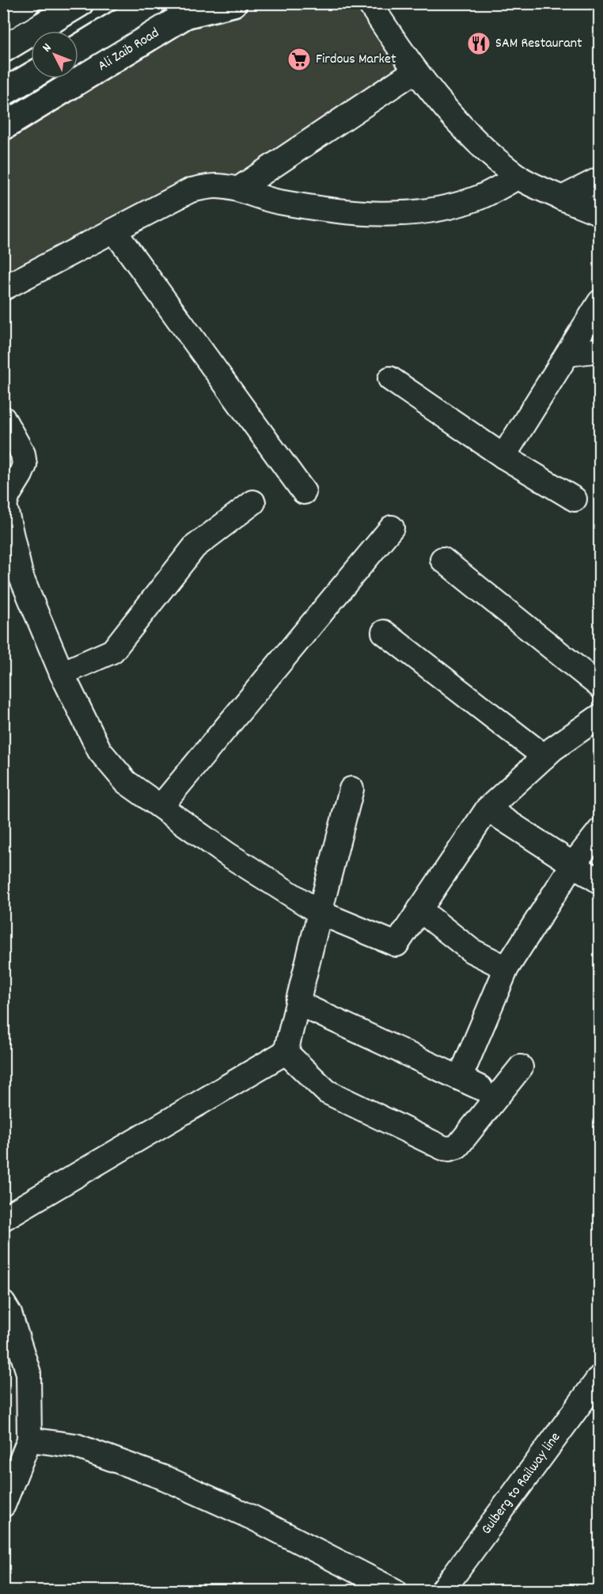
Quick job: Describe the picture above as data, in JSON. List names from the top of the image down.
{
  "streets": {
    "street": ["Ali Zaib Road", "Gulberg to Railway line"]
  },
  "places": {
    "restaurant": ["SAM Restaurant"],
    "supermarket": ["Firdous Market"]
  },
  "north": "top left"
}
